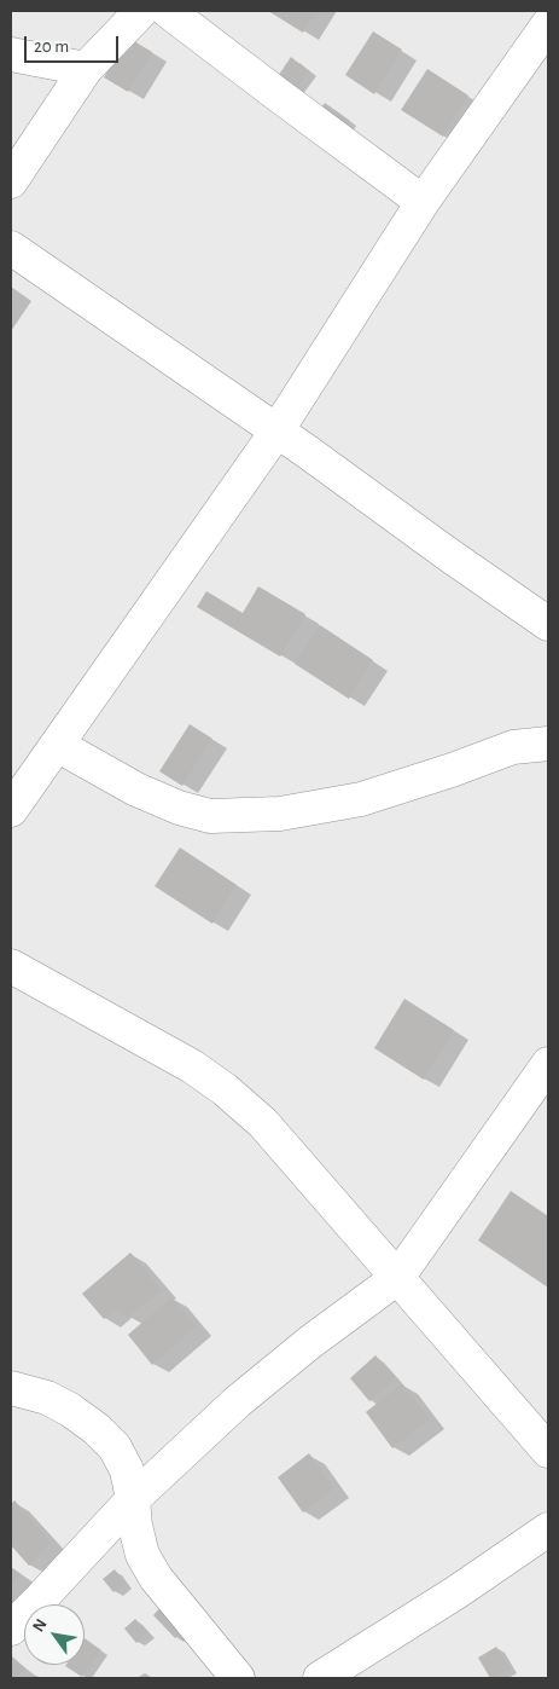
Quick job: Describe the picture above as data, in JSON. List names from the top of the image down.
{
  "scale_bar": "20 m",
  "north": "top left"
}
